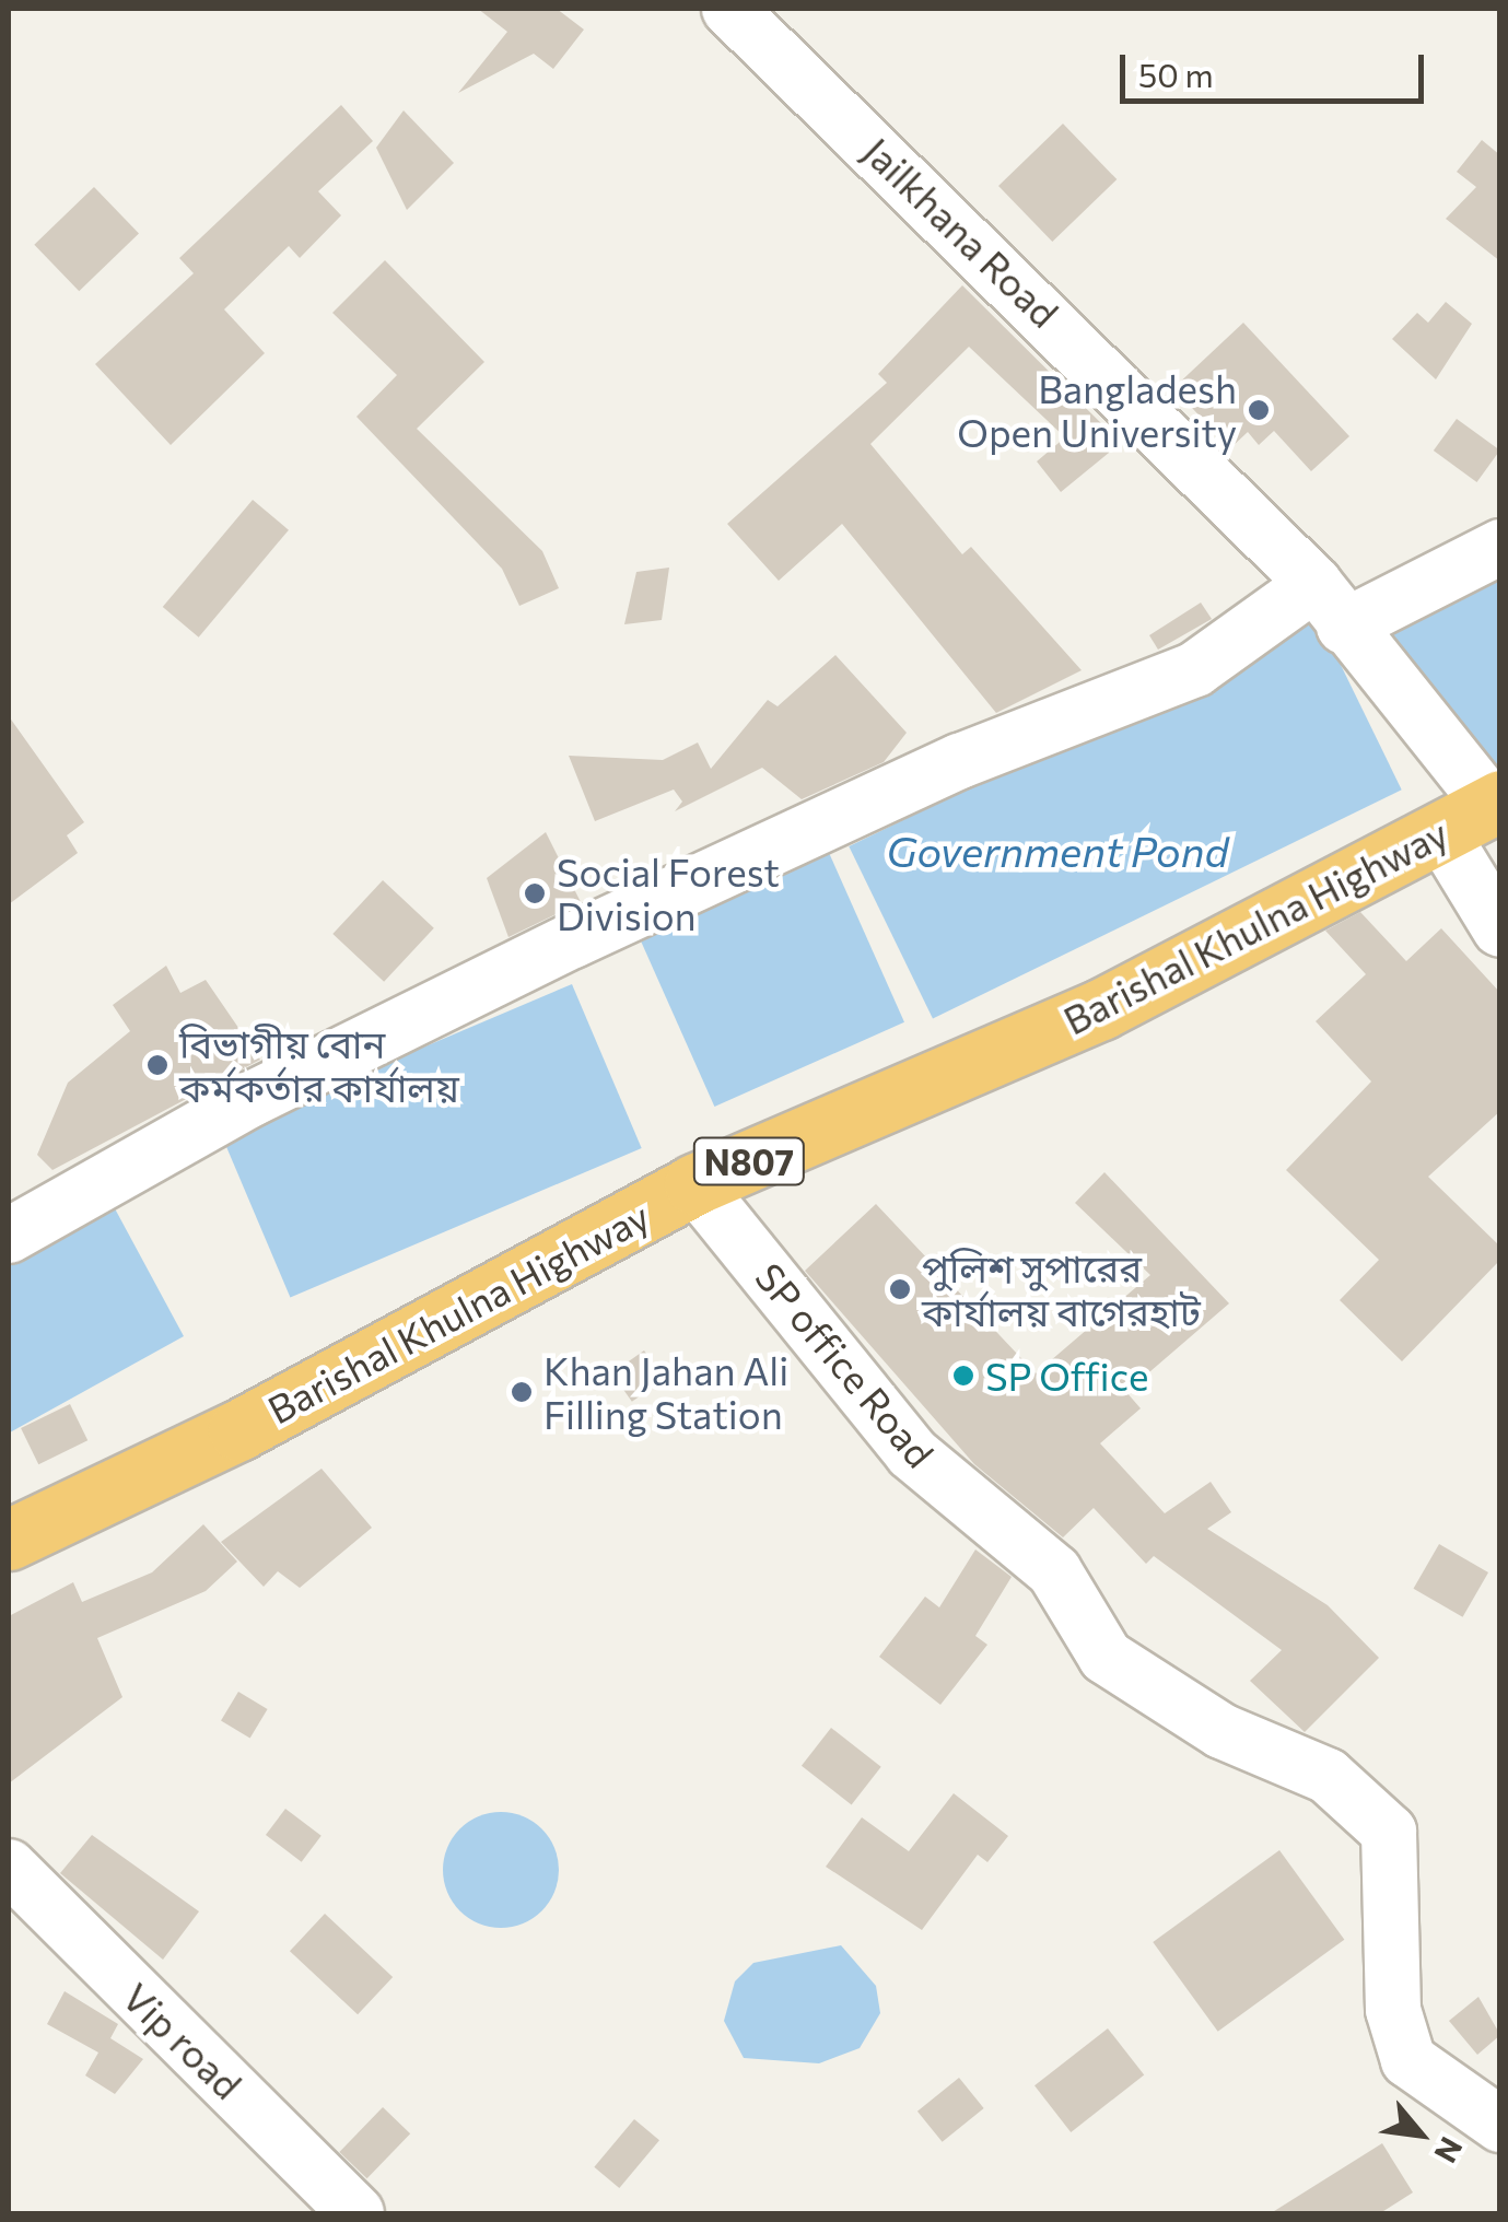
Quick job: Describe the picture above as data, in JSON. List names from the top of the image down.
{
  "streets": {
    "highway": ["Barishal Khulna Highway", "N807"],
    "street": ["Jailkhana Road", "SP office Road", "Vip road"]
  },
  "crossings": [
    ["Jailkhana Road", "Barishal Khulna Highway"],
    ["Barishal Khulna Highway", "SP office Road"]
  ],
  "water": ["Government Pond"],
  "places": [
    "Bangladesh Open University",
    "Social Forest Division",
    "বিভাগীয় বোন কর্মকর্তার কার্যালয়",
    "পুলিশ সুপারের কার্যালয় বাগেরহাট",
    "SP Office",
    "Khan Jahan Ali Filling Station"
  ],
  "scale_bar": "50 m",
  "north": "bottom right"
}
